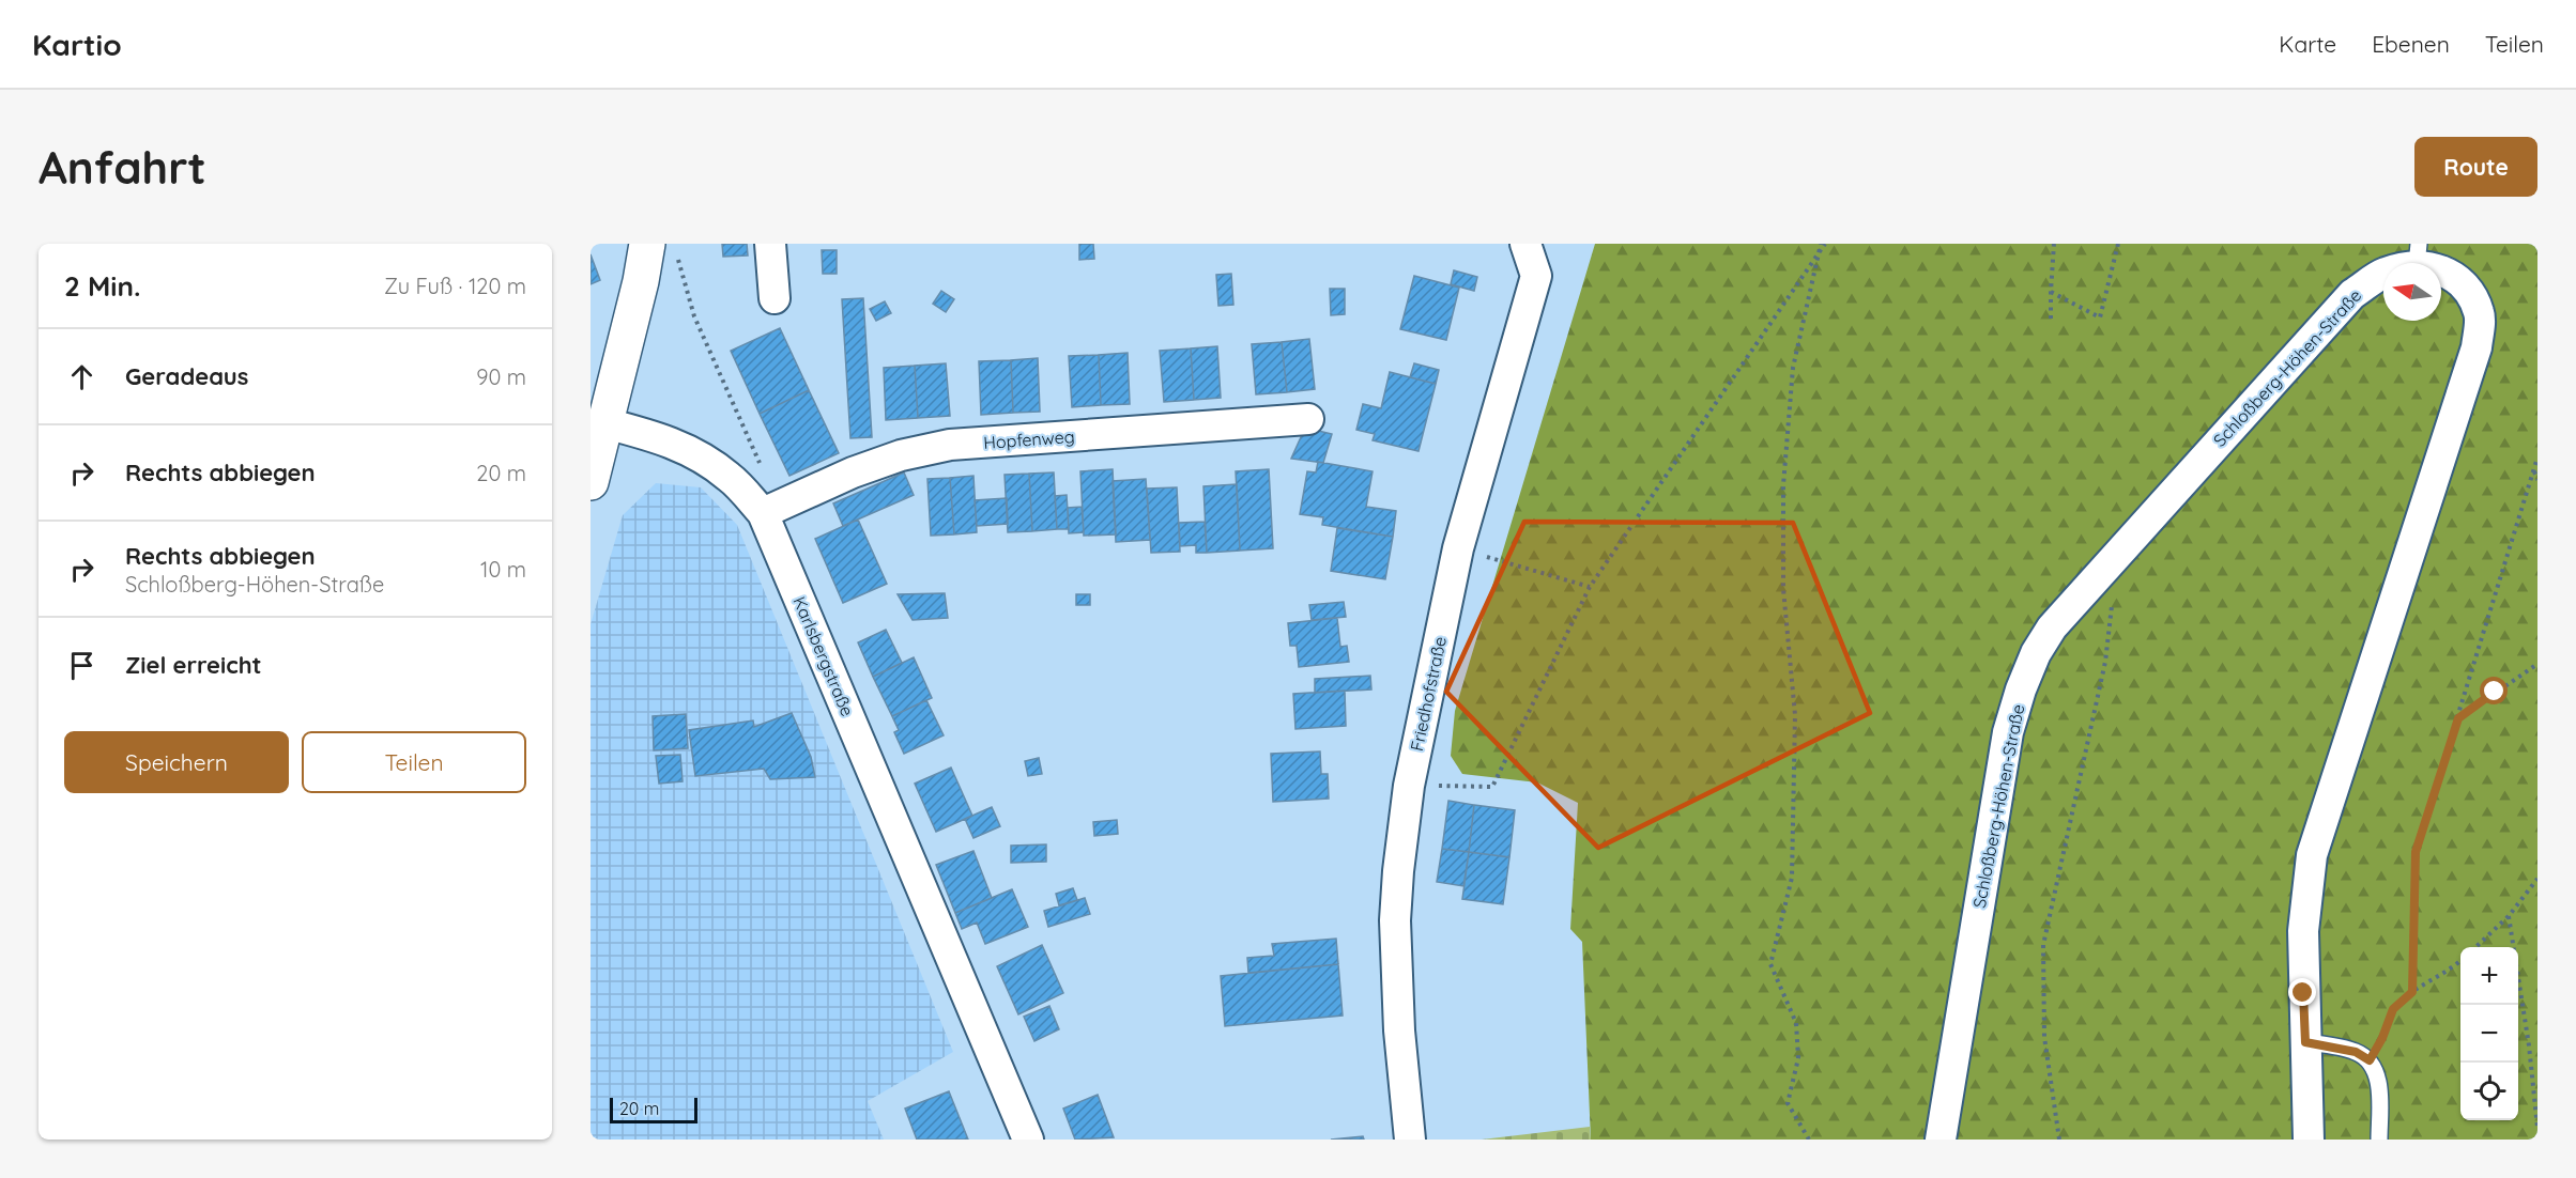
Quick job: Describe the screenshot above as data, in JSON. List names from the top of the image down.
{
  "streets": {
    "main road": ["Karlsbergstraße"],
    "street": ["Schloßberg-Höhen-Straße", "Hopfenweg", "Friedhofstraße"]
  },
  "crossings": [
    ["Hopfenweg", "Karlsbergstraße"]
  ],
  "scale_bar": "20 m",
  "north": "left",
  "page": {
    "header": "Kartio",
    "nav": ["Karte", "Ebenen", "Teilen"],
    "buttons": [
      "Route",
      ["Speichern", "Teilen"]
    ],
    "title": "Anfahrt",
    "heading": ["2 Min.", "Zu Fuß · 120 m"],
    "list": [
      ["Geradeaus", "90 m"],
      ["Rechts abbiegen", "20 m"],
      ["Rechts abbiegen", "Schloßberg-Höhen-Straße", "10 m"],
      "Ziel erreicht"
    ],
    "map_buttons": ["+", "−"],
    "scale": "20 m"
  }
}
